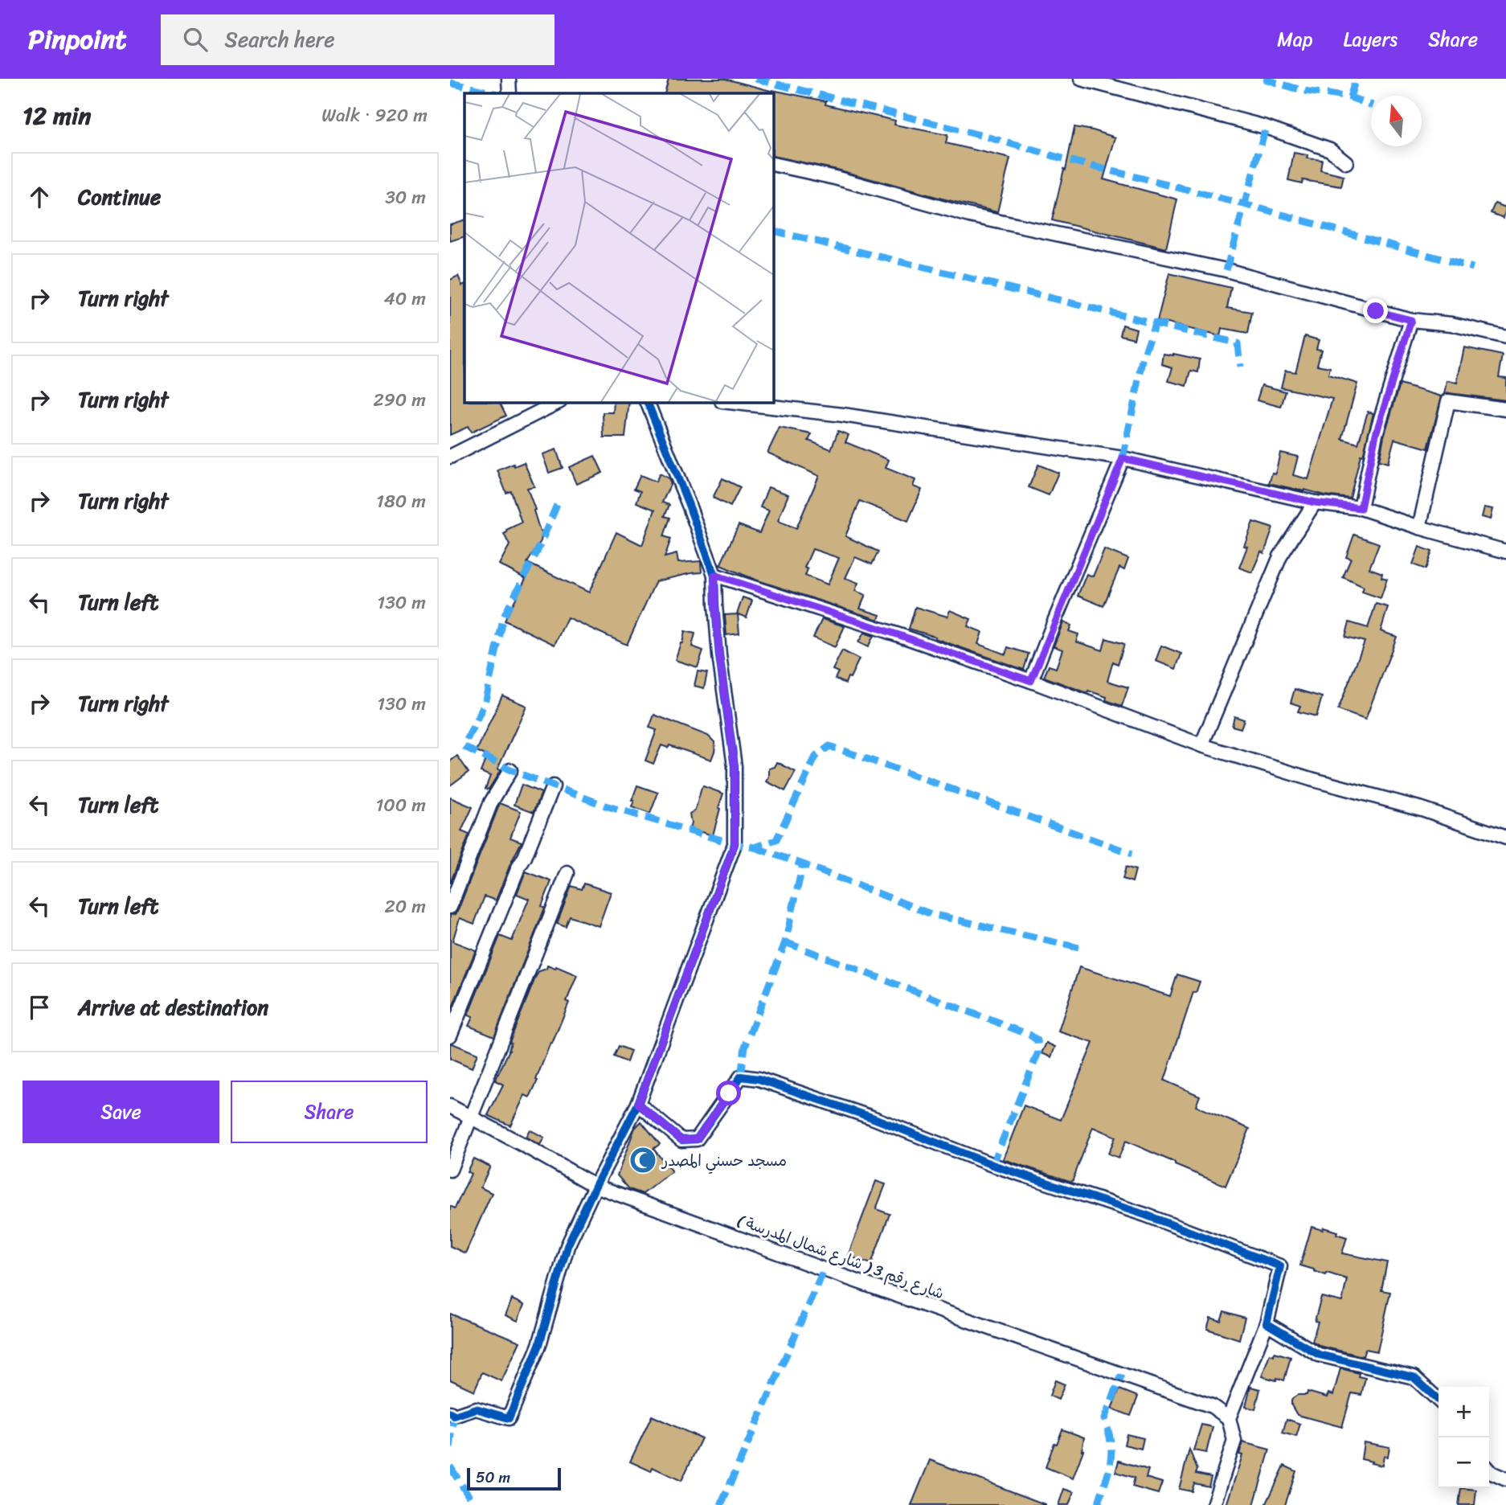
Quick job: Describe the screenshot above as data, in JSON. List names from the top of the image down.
{
  "streets": {
    "street": ["شارع رقم 3 ( شارع شمال المدرسة )"]
  },
  "places": {
    "mosque": ["مسجد حسني المصدر"]
  },
  "scale_bar": "50 m",
  "north": "top",
  "page": {
    "header": "Pinpoint",
    "search": "Search here",
    "nav": ["Map", "Layers", "Share"],
    "heading": ["12 min", "Walk · 920 m"],
    "list": [
      ["Continue", "30 m"],
      ["Turn right", "40 m"],
      ["Turn right", "290 m"],
      ["Turn right", "180 m"],
      ["Turn left", "130 m"],
      ["Turn right", "130 m"],
      ["Turn left", "100 m"],
      ["Turn left", "20 m"],
      "Arrive at destination"
    ],
    "buttons": ["Save", "Share"],
    "map_buttons": ["+", "−"],
    "scale": "50 m"
  }
}
